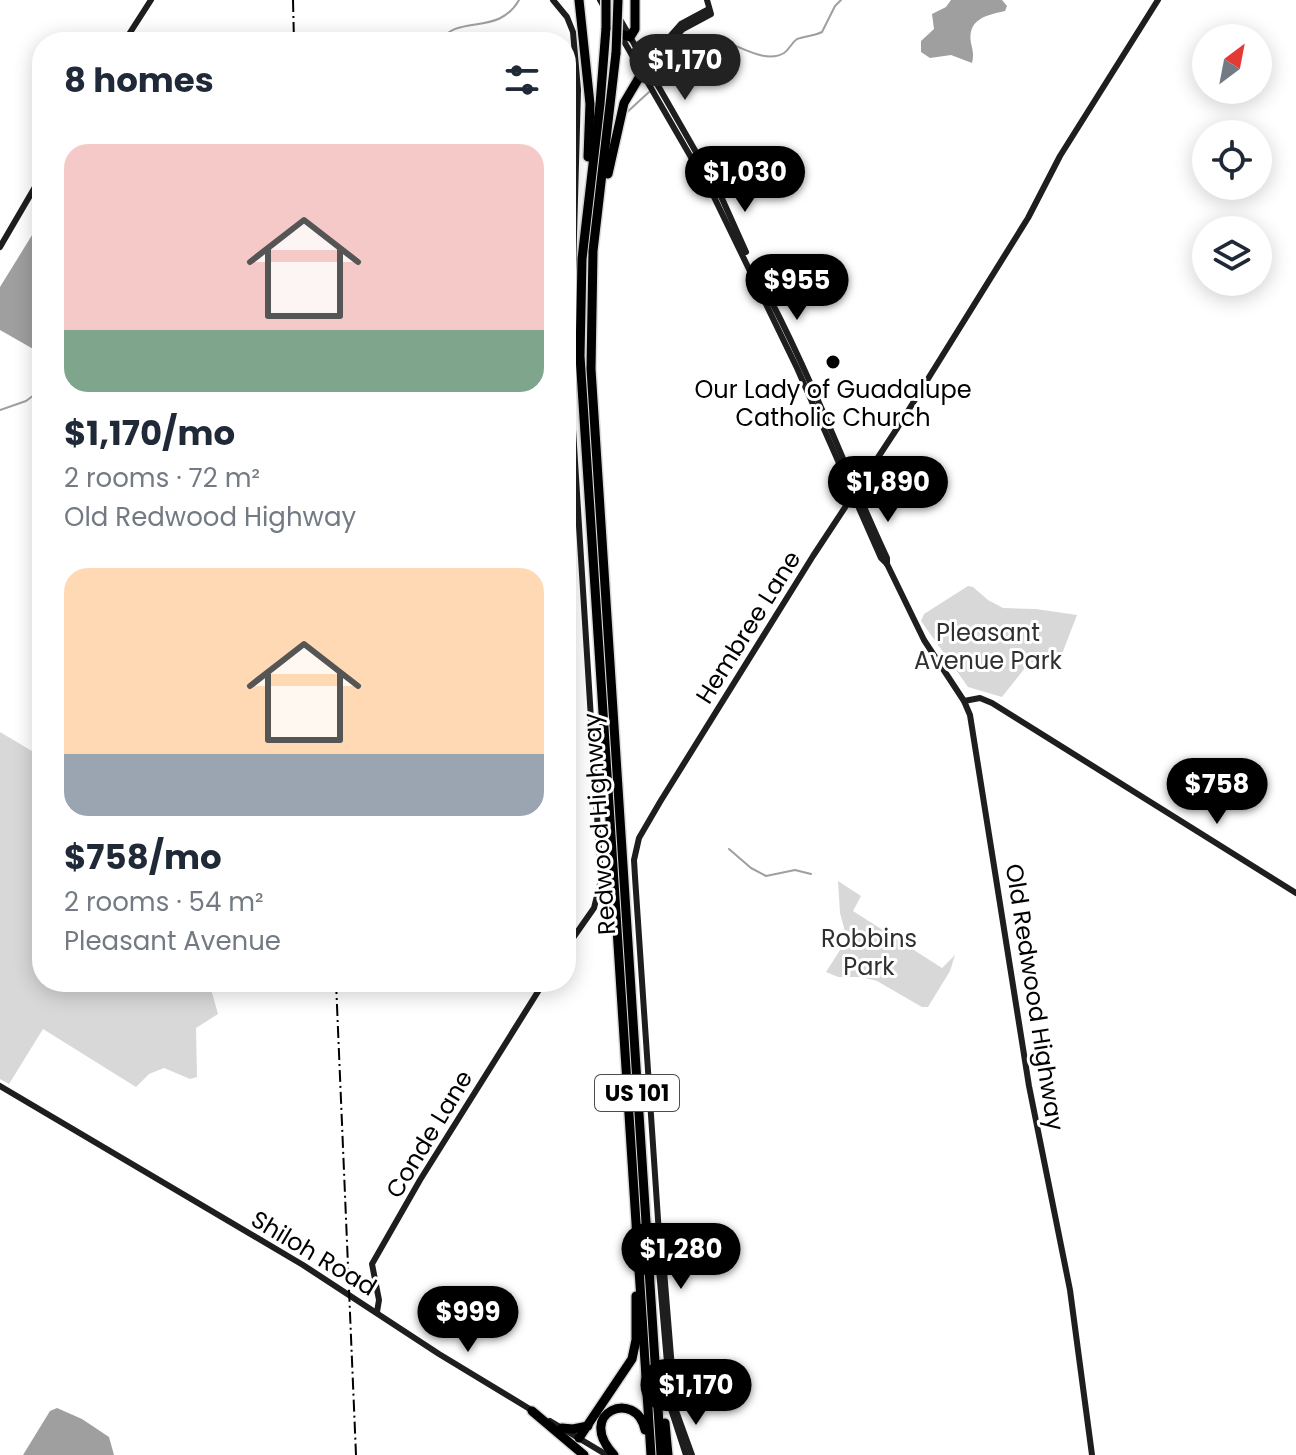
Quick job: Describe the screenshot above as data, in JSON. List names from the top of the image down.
{
  "streets": {
    "highway": ["Redwood Highway", "US 101"],
    "street": [
      "Hembree Lane",
      "Old Redwood Highway",
      "Conde Lane",
      "Shiloh Road"
    ]
  },
  "crossings": [
    ["Hembree Lane", "Old Redwood Highway"],
    ["Redwood Highway", "Old Redwood Highway"],
    ["Conde Lane", "Shiloh Road"]
  ],
  "parks": ["Pleasant Avenue Park", "Robbins Park"],
  "places": ["Our Lady of Guadalupe Catholic Church"],
  "north": "top right",
  "page": {
    "heading": "8 homes",
    "price": [
      "$1,170",
      "$1,030",
      "$955",
      "$1,890",
      "$758",
      "$1,280",
      "$999",
      "$1,170"
    ],
    "list": [
      {
        "name": "$1,170/mo",
        "note": "2 rooms · 72 m² · Old Redwood Highway"
      },
      {
        "name": "$758/mo",
        "note": "2 rooms · 54 m² · Pleasant Avenue"
      }
    ]
  }
}
